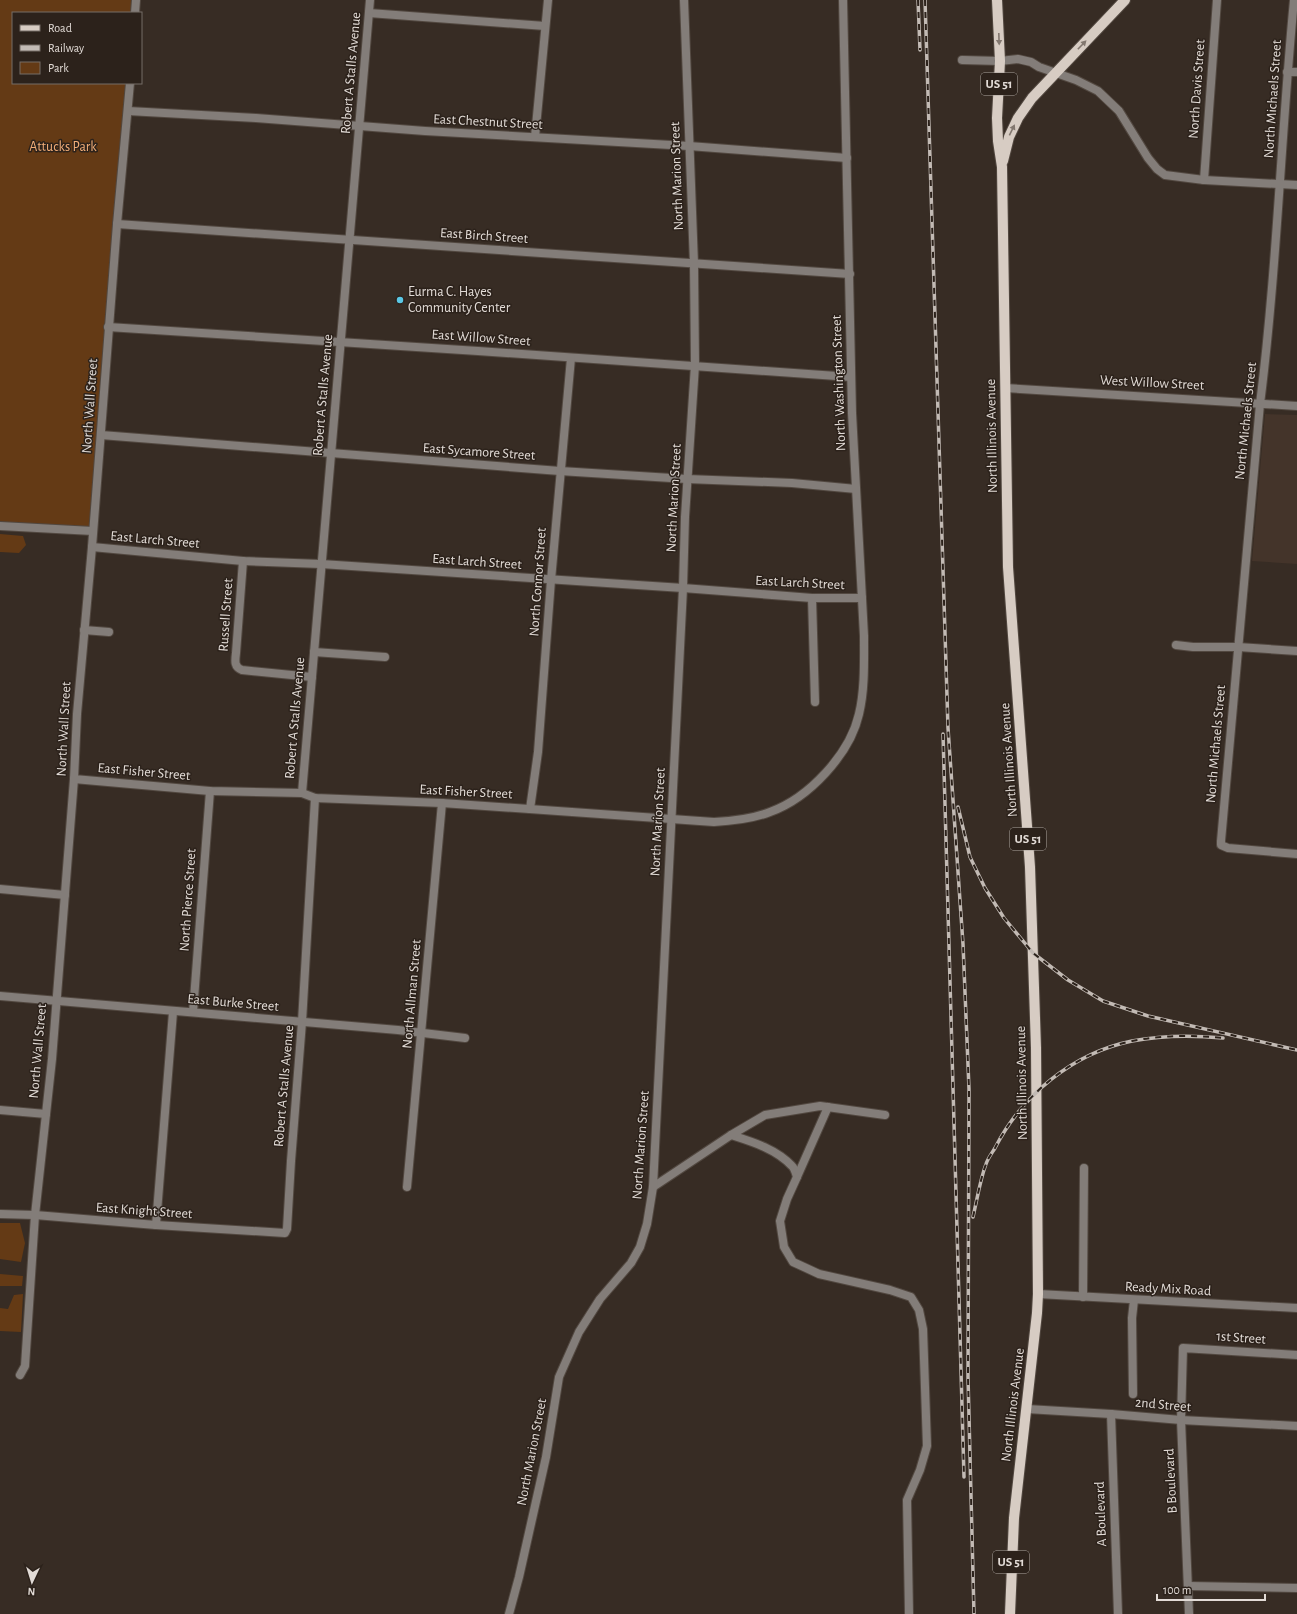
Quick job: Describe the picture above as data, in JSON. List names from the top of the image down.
{
  "streets": {
    "main road": ["US 51", "North Illinois Avenue"],
    "street": [
      "Robert A Stalls Avenue",
      "North Davis Street",
      "North Michaels Street",
      "East Chestnut Street",
      "North Marion Street",
      "East Birch Street",
      "East Willow Street",
      "North Washington Street",
      "West Willow Street",
      "North Wall Street",
      "East Sycamore Street",
      "East Larch Street",
      "North Connor Street",
      "Russell Street",
      "East Fisher Street",
      "North Pierce Street",
      "North Allman Street",
      "East Burke Street",
      "East Knight Street",
      "Ready Mix Road",
      "1st Street",
      "2nd Street",
      "B Boulevard",
      "A Boulevard"
    ]
  },
  "crossings": [
    ["Robert A Stalls Avenue", "East Chestnut Street"],
    ["Robert A Stalls Avenue", "East Birch Street"],
    ["Robert A Stalls Avenue", "East Willow Street"],
    ["Robert A Stalls Avenue", "East Sycamore Street"],
    ["Robert A Stalls Avenue", "East Larch Street"],
    ["Robert A Stalls Avenue", "Russell Street"],
    ["Robert A Stalls Avenue", "East Fisher Street"],
    ["Robert A Stalls Avenue", "East Burke Street"],
    ["Robert A Stalls Avenue", "East Knight Street"],
    ["US 51", "North Illinois Avenue"],
    ["North Michaels Street", "West Willow Street"],
    ["East Chestnut Street", "North Marion Street"],
    ["East Chestnut Street", "North Washington Street"],
    ["East Chestnut Street", "North Wall Street"],
    ["North Marion Street", "East Birch Street"],
    ["North Marion Street", "East Willow Street"],
    ["North Marion Street", "East Sycamore Street"],
    ["North Marion Street", "East Larch Street"],
    ["North Marion Street", "East Fisher Street"],
    ["East Birch Street", "North Washington Street"],
    ["East Birch Street", "North Wall Street"],
    ["East Willow Street", "North Washington Street"],
    ["East Willow Street", "North Wall Street"],
    ["East Willow Street", "North Connor Street"],
    ["North Washington Street", "East Sycamore Street"],
    ["North Washington Street", "East Larch Street"],
    ["North Washington Street", "East Fisher Street"],
    ["West Willow Street", "North Illinois Avenue"],
    ["North Wall Street", "East Sycamore Street"],
    ["North Wall Street", "East Larch Street"],
    ["North Wall Street", "East Fisher Street"],
    ["North Wall Street", "East Burke Street"],
    ["North Wall Street", "East Knight Street"],
    ["North Illinois Avenue", "Ready Mix Road"],
    ["North Illinois Avenue", "2nd Street"],
    ["East Sycamore Street", "North Connor Street"],
    ["East Larch Street", "North Connor Street"],
    ["East Larch Street", "Russell Street"],
    ["North Connor Street", "East Fisher Street"],
    ["East Fisher Street", "North Pierce Street"],
    ["East Fisher Street", "North Allman Street"],
    ["North Pierce Street", "East Burke Street"],
    ["North Allman Street", "East Burke Street"],
    ["1st Street", "B Boulevard"],
    ["2nd Street", "B Boulevard"],
    ["2nd Street", "A Boulevard"]
  ],
  "parks": ["Attucks Park"],
  "places": ["Eurma C. Hayes Community Center"],
  "legend": ["Road", "Railway", "Park"],
  "scale_bar": "100 m",
  "north": "bottom"
}
